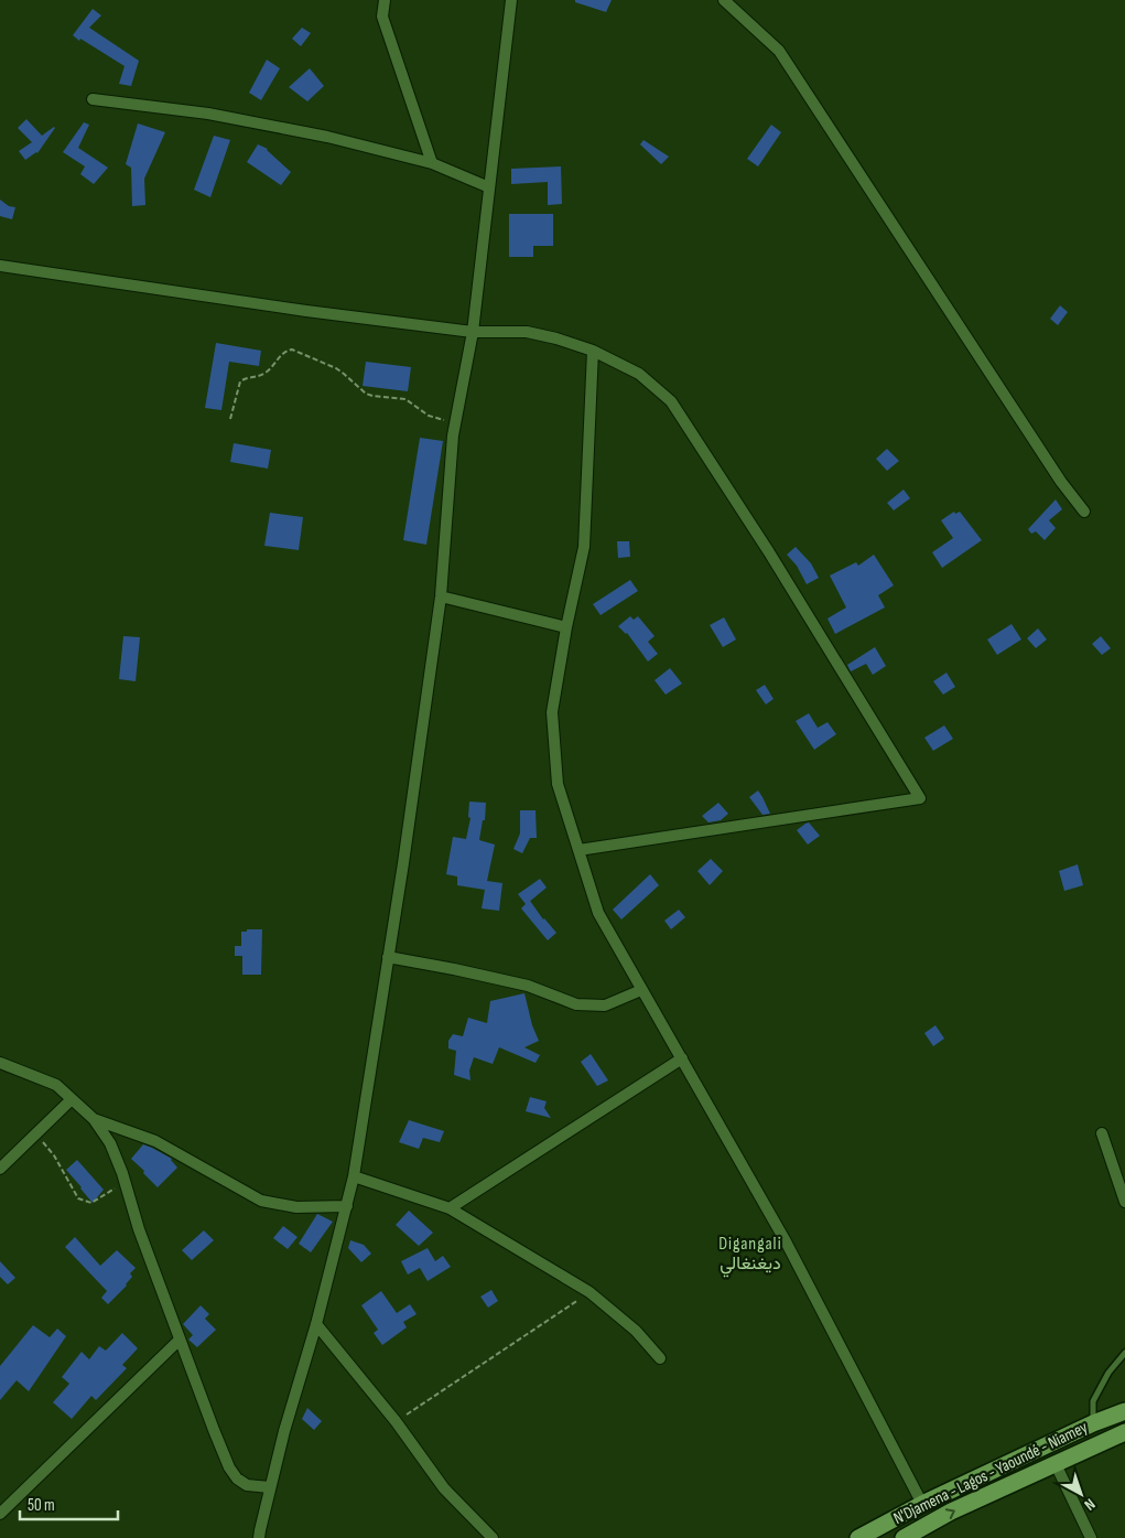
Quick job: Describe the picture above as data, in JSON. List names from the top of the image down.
{
  "streets": {
    "highway": ["N'Djamena - Lagos - Yaoundé - Niamey"]
  },
  "districts": ["Digangali ديغنغالي"],
  "scale_bar": "50 m",
  "north": "bottom right"
}
